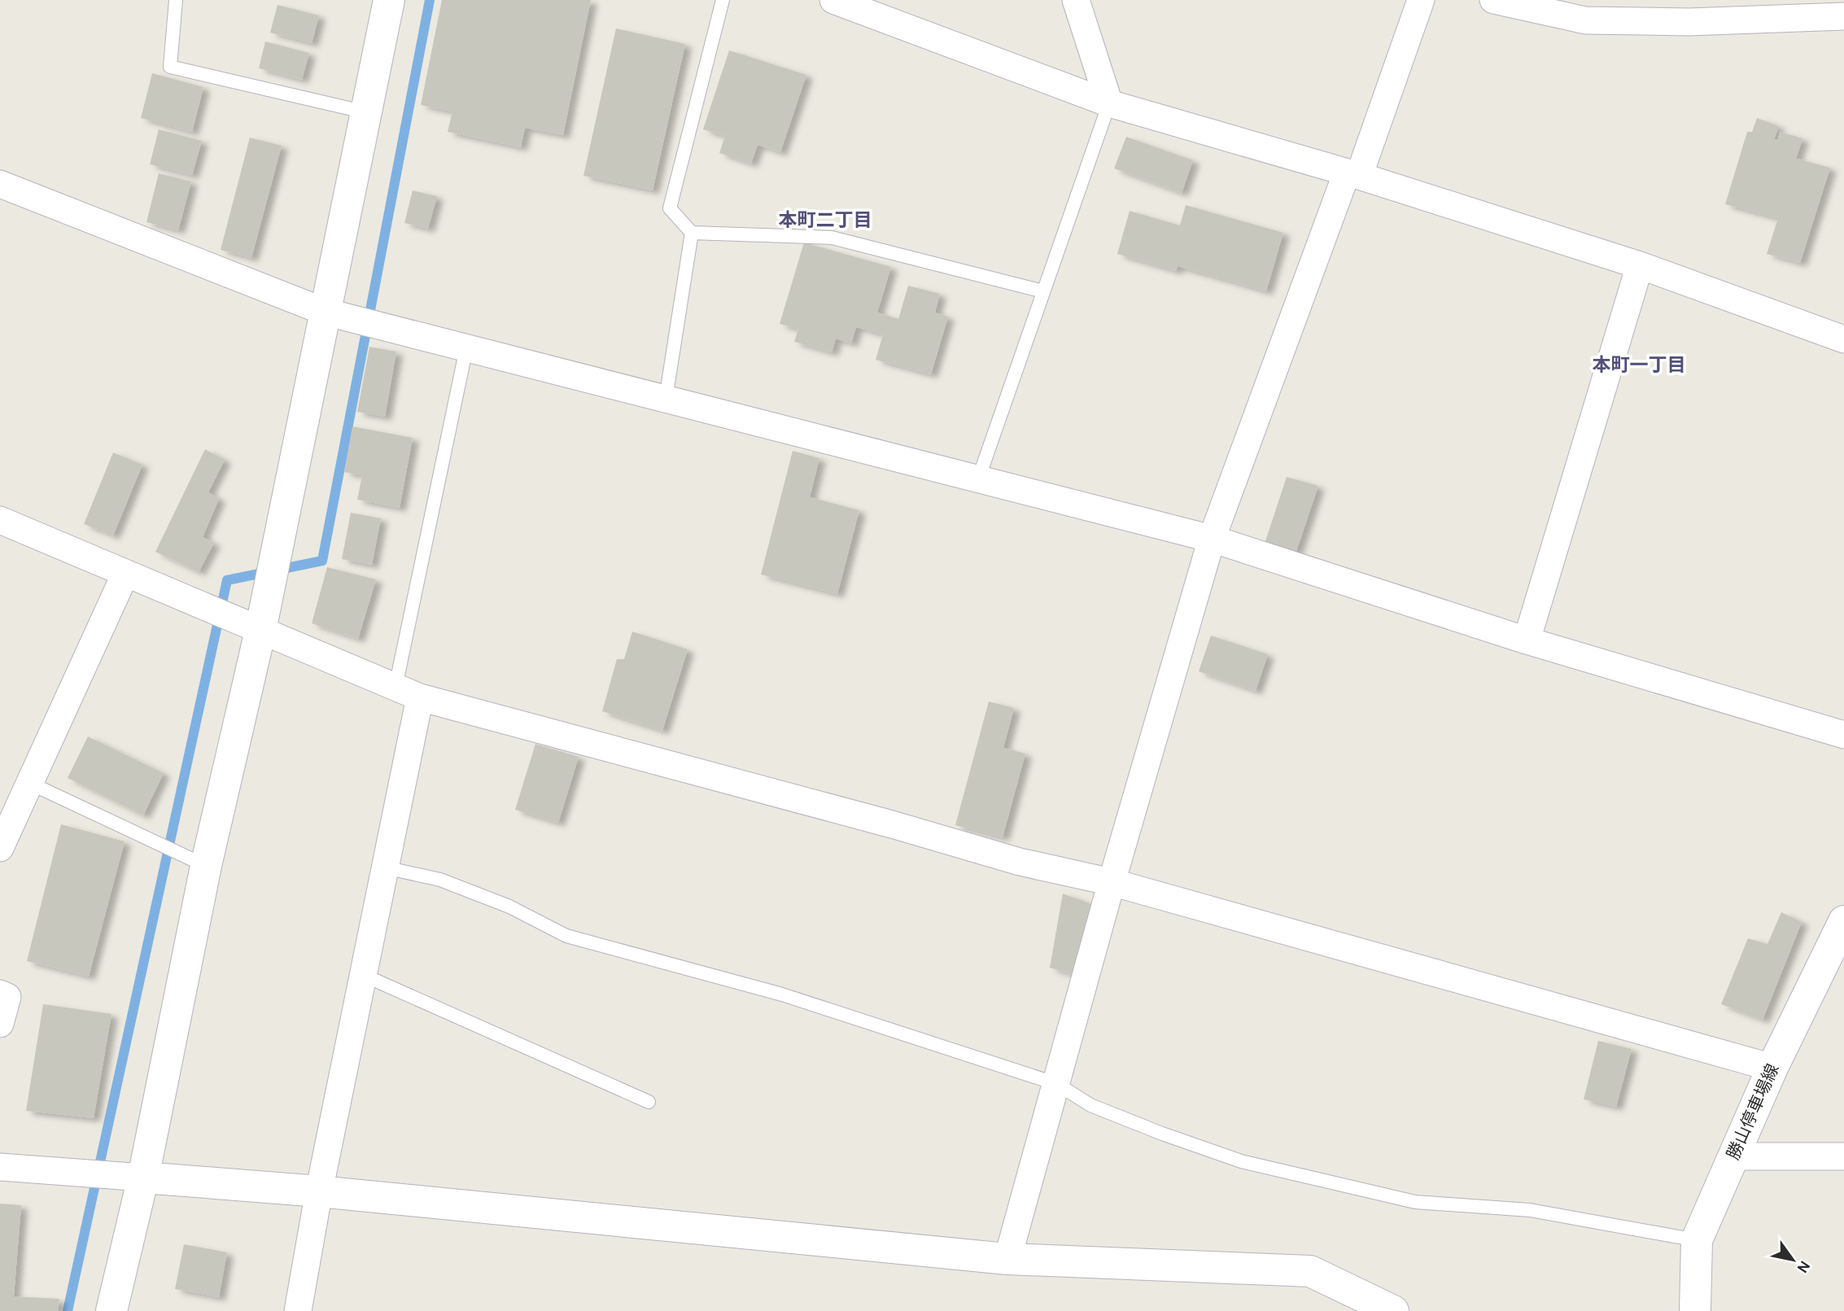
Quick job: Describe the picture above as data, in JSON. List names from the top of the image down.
{
  "streets": {
    "street": ["勝山停車場線"]
  },
  "districts": ["本町二丁目", "本町一丁目"],
  "north": "bottom right"
}
